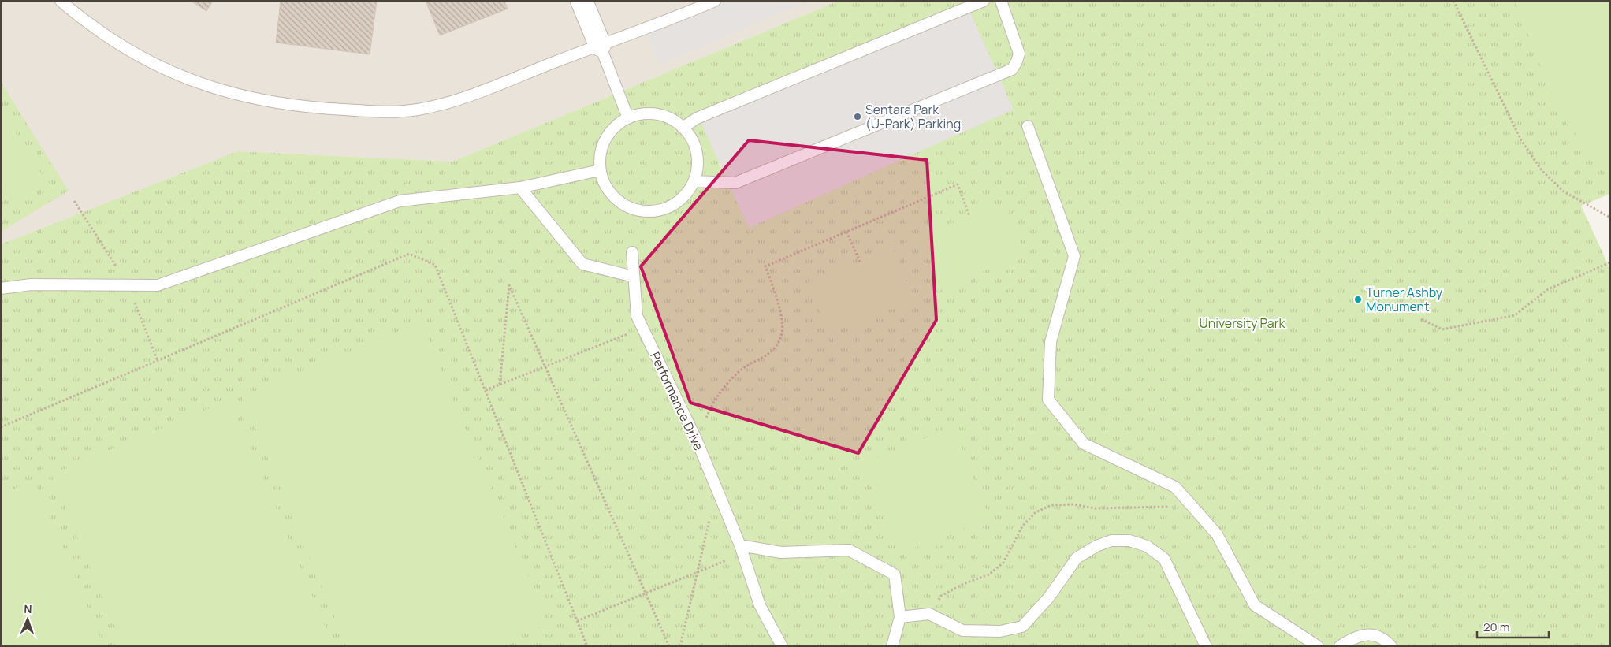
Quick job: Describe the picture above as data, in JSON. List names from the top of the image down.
{
  "streets": {
    "lane": ["Performance Drive"]
  },
  "parks": ["University Park"],
  "places": ["Sentara Park (U-Park) Parking", "Turner Ashby Monument"],
  "scale_bar": "20 m",
  "north": "top"
}
